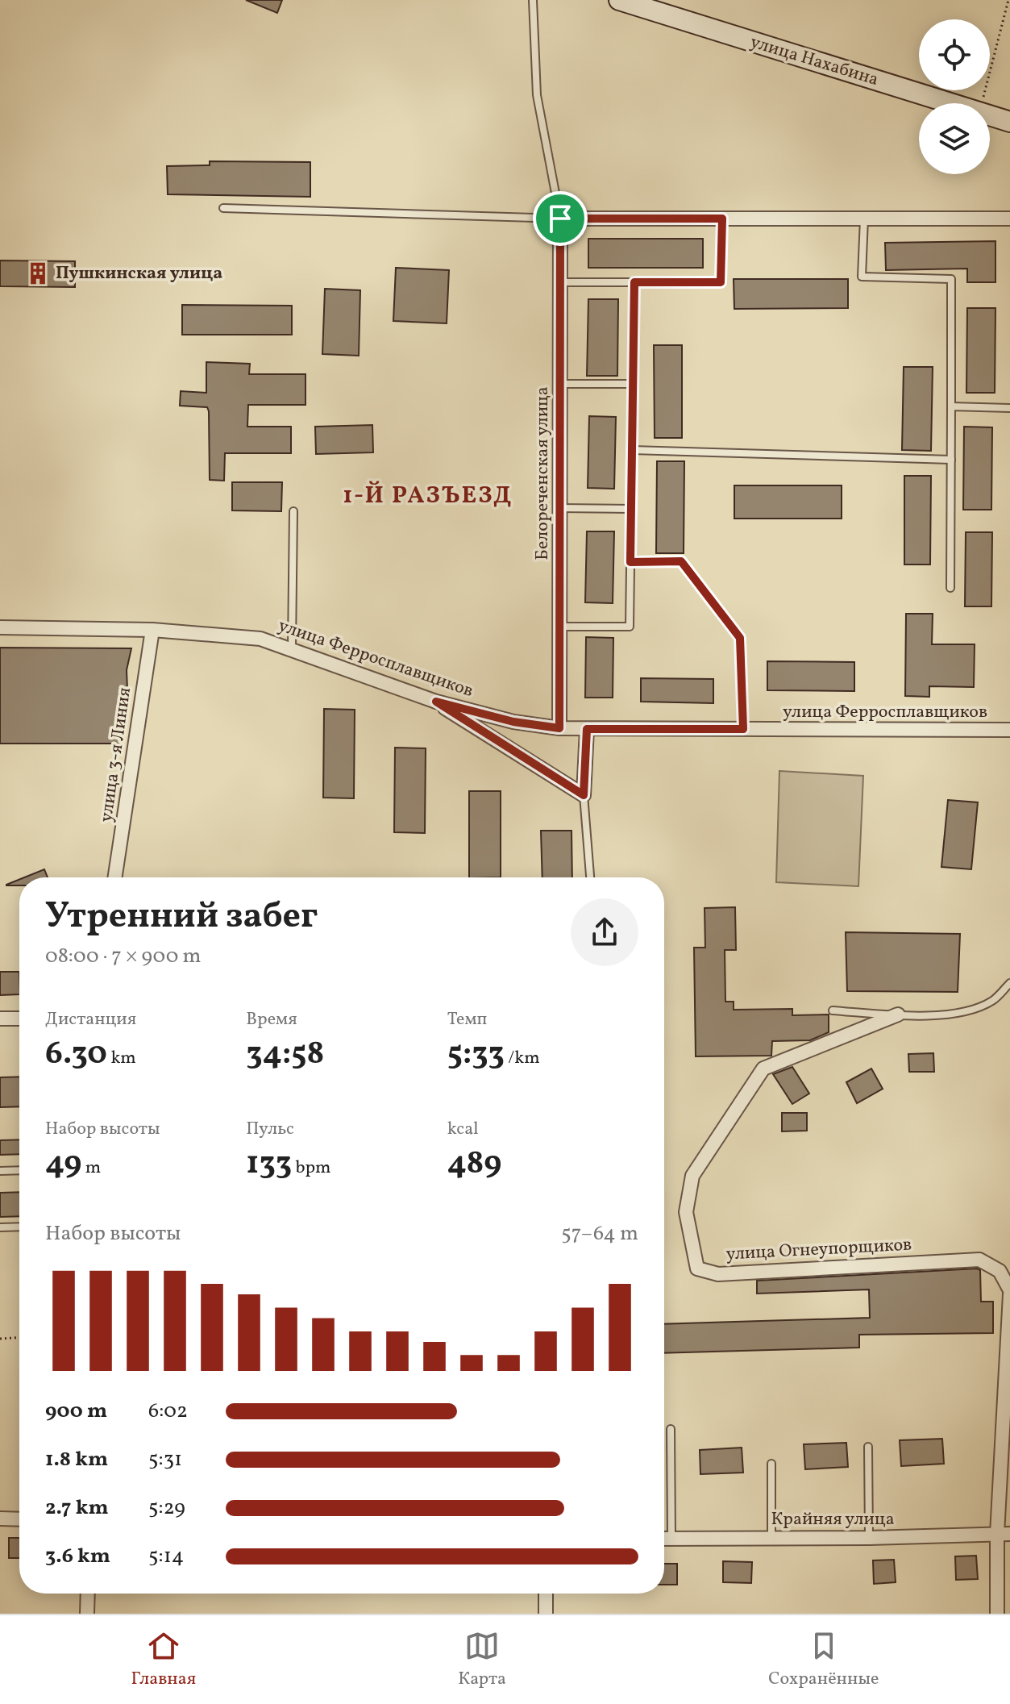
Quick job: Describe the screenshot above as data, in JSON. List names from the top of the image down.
{
  "streets": {
    "main road": ["улица Нахабина"],
    "street": [
      "Белореченская улица",
      "улица Ферросплавщиков",
      "улица 3-я Линия",
      "улица Огнеупорщиков",
      "Крайняя улица"
    ]
  },
  "crossings": [
    ["Белореченская улица", "улица Ферросплавщиков"],
    ["улица Ферросплавщиков", "улица 3-я Линия"]
  ],
  "districts": ["1-Й РАЗЪЕЗД"],
  "places": {
    "building": ["Пушкинская улица"]
  },
  "page": {
    "heading": ["Утренний забег", "08:00 · 7 × 900 m"],
    "stats": [
      ["Дистанция", "6.30 km"],
      ["Время", "34:58"],
      ["Темп", "5:33 /km"],
      ["Набор высоты", "49 m"],
      ["Пульс", "133 bpm"],
      ["kcal", "489"]
    ],
    "chart": ["Набор высоты", "57–64 m"],
    "list": [
      {
        "name": "900 m",
        "note": "6:02"
      },
      {
        "name": "1.8 km",
        "note": "5:31"
      },
      {
        "name": "2.7 km",
        "note": "5:29"
      },
      {
        "name": "3.6 km",
        "note": "5:14"
      }
    ],
    "tabs": ["Главная", "Карта", "Сохранённые"]
  }
}
